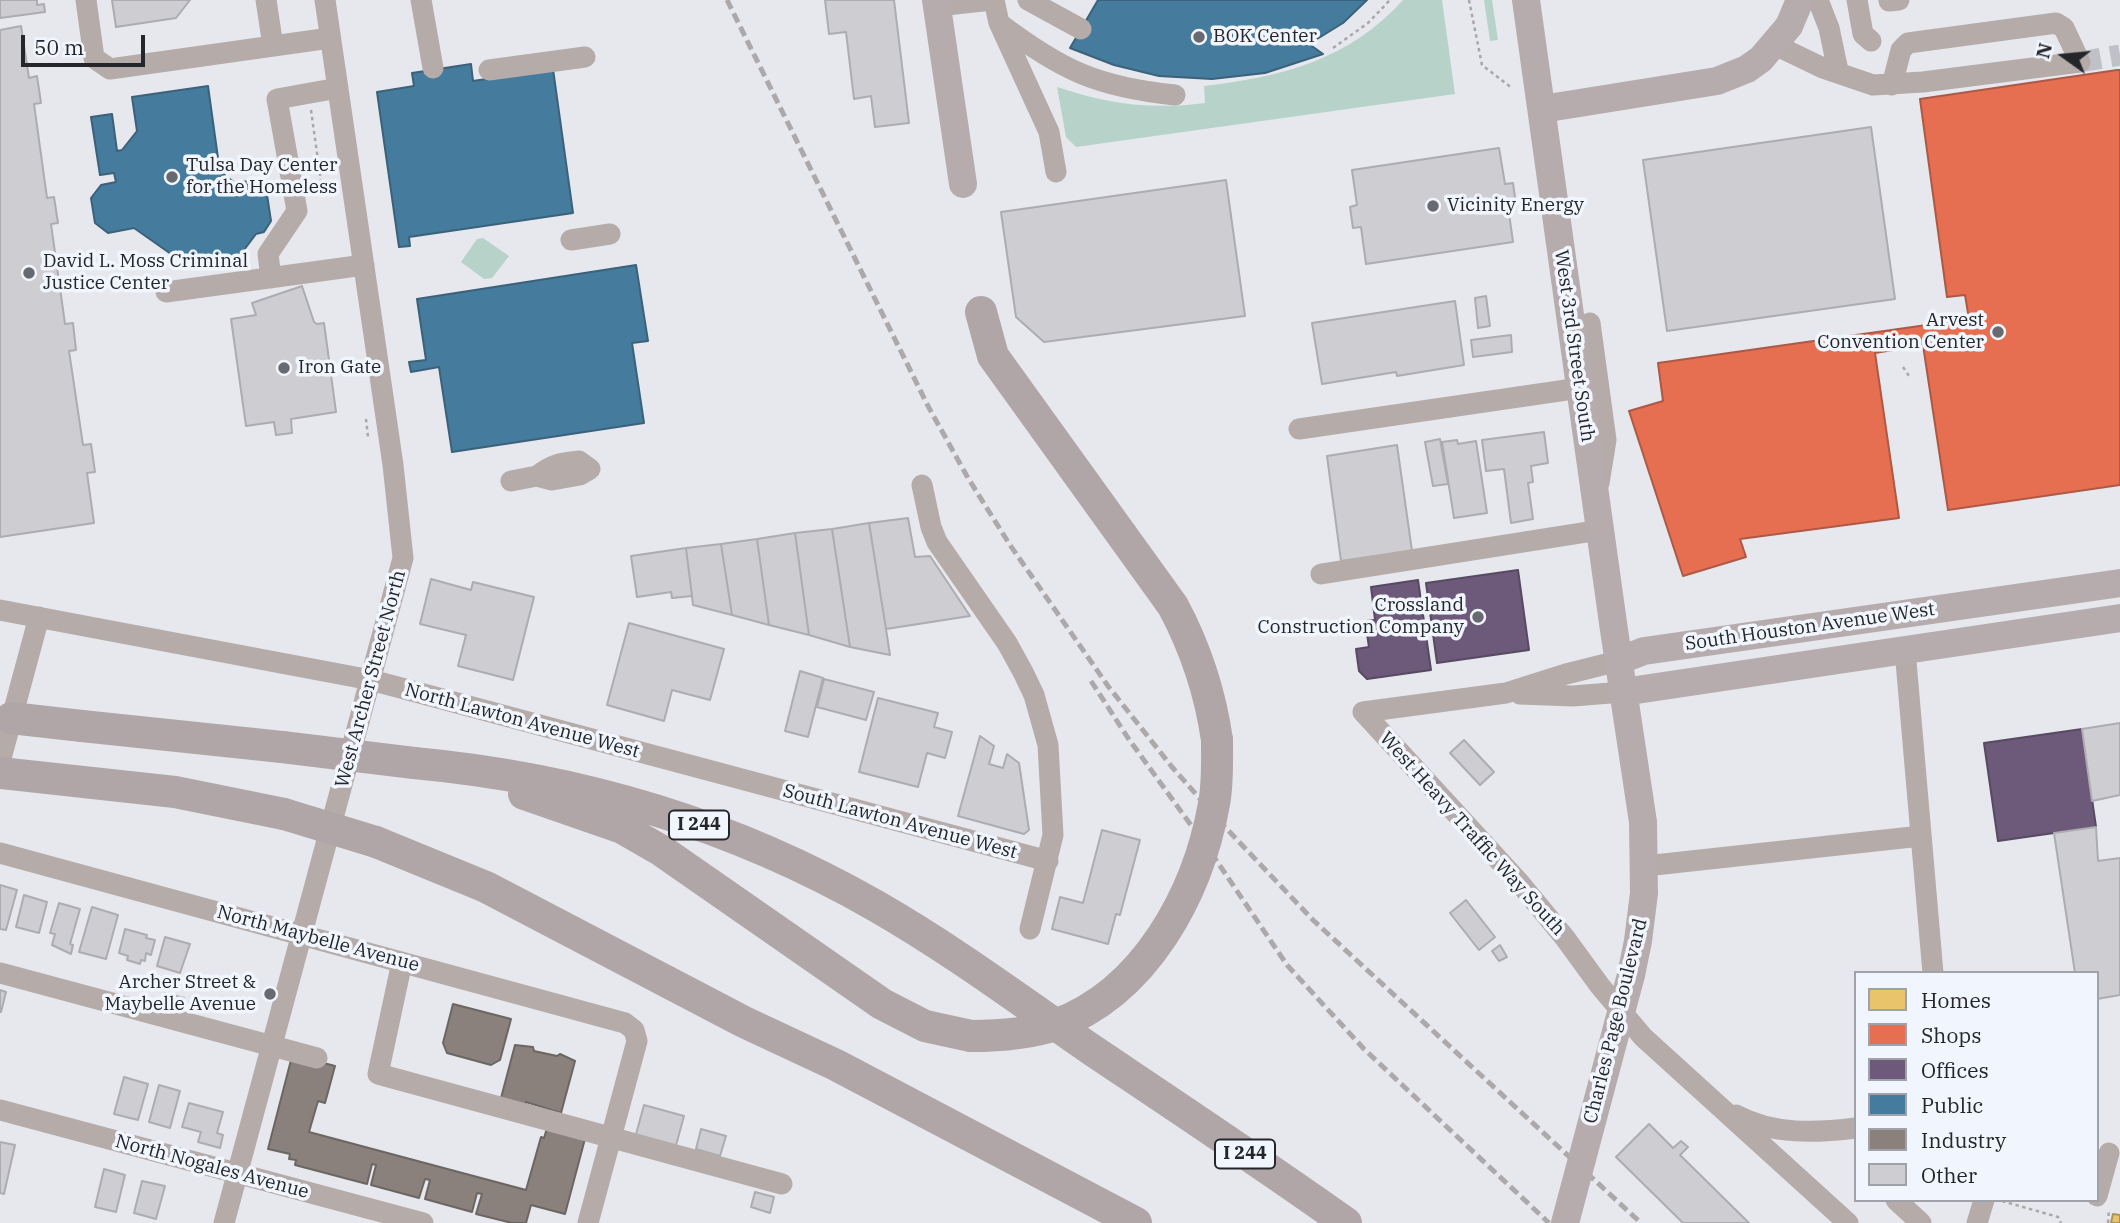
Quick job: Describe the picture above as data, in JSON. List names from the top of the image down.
{
  "streets": {
    "highway": ["I 244"],
    "main road": ["West 3rd Street South", "South Houston Avenue West", "Charles Page Boulevard"],
    "street": [
      "West Archer Street North",
      "North Lawton Avenue West",
      "South Lawton Avenue West",
      "West Heavy Traffic Way South",
      "North Maybelle Avenue",
      "North Nogales Avenue"
    ]
  },
  "crossings": [
    ["West 3rd Street South", "South Houston Avenue West"],
    ["West 3rd Street South", "Charles Page Boulevard"],
    ["South Houston Avenue West", "West Heavy Traffic Way South"],
    ["South Houston Avenue West", "Charles Page Boulevard"],
    ["West Archer Street North", "North Lawton Avenue West"],
    ["West Archer Street North", "North Maybelle Avenue"],
    ["West Archer Street North", "North Nogales Avenue"],
    ["North Lawton Avenue West", "South Lawton Avenue West"]
  ],
  "places": [
    "BOK Center",
    "Tulsa Day Center for the Homeless",
    "Vicinity Energy",
    "David L. Moss Criminal Justice Center",
    "Arvest Convention Center",
    "Iron Gate",
    "Crossland Construction Company",
    "Archer Street & Maybelle Avenue"
  ],
  "legend": [
    "Homes",
    "Shops",
    "Offices",
    "Public",
    "Industry",
    "Other"
  ],
  "scale_bar": "50 m",
  "north": "left"
}
